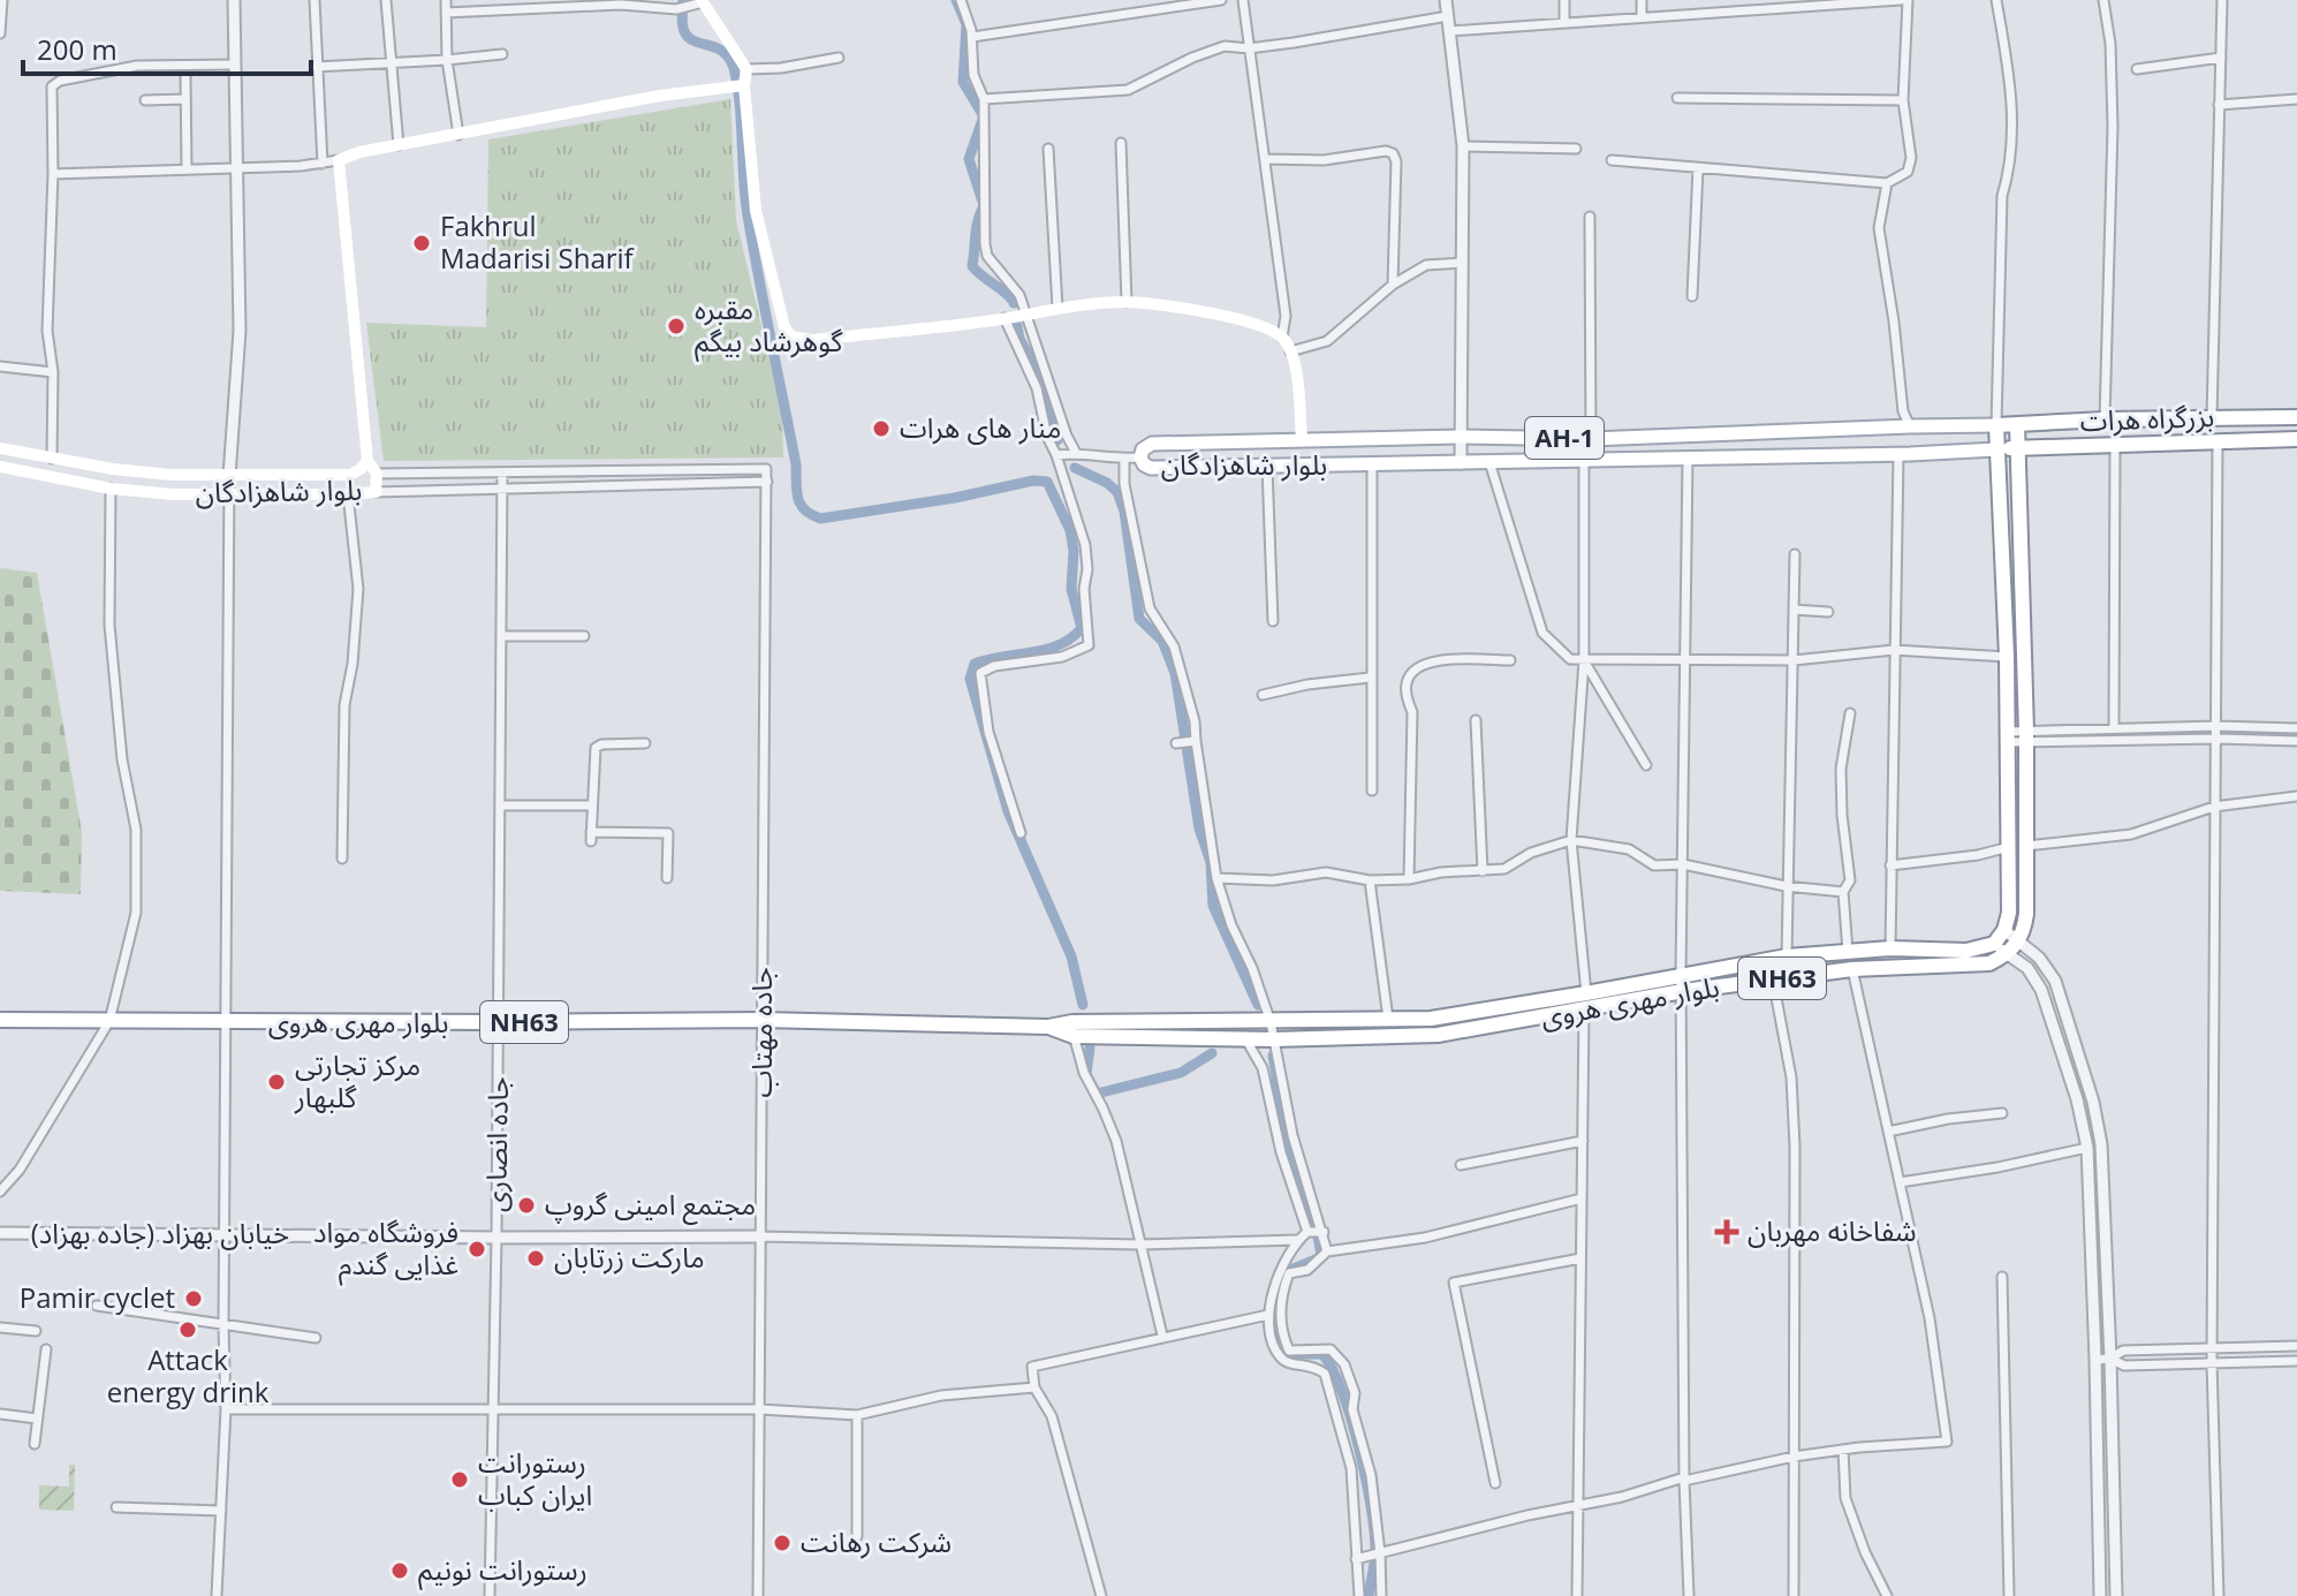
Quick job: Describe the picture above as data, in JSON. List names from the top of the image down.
{
  "streets": {
    "highway": ["بزرگراه هرات", "NH63", "بلوار مهری هروی"],
    "main road": ["AH-1", "بلوار شاهزادگان"],
    "street": ["جاده مهتاب", "جاده انصاری", "خیابان بهزاد (جاده بهزاد)"]
  },
  "crossings": [
    ["بزرگراه هرات", "بلوار شاهزادگان"],
    ["بلوار مهری هروی", "جاده مهتاب"],
    ["بلوار مهری هروی", "جاده انصاری"],
    ["جاده مهتاب", "جاده انصاری"],
    ["جاده مهتاب", "خیابان بهزاد (جاده بهزاد)"],
    ["جاده انصاری", "خیابان بهزاد (جاده بهزاد)"]
  ],
  "places": {
    "other": [
      "Fakhrul Madarisi Sharif",
      "مقبره گوهرشاد بیگم",
      "منار های هرات",
      "مرکز تجارتی گلبهار",
      "مجتمع امینی گروپ",
      "فروشگاه مواد غذایی گندم",
      "مارکت زرتابان",
      "Pamir cyclet",
      "Attack energy drink",
      "رستورانت ایران کباب",
      "شرکت رهانت",
      "رستورانت نونیم"
    ],
    "health": ["شفاخانه مهربان"]
  },
  "scale_bar": "200 m"
}
